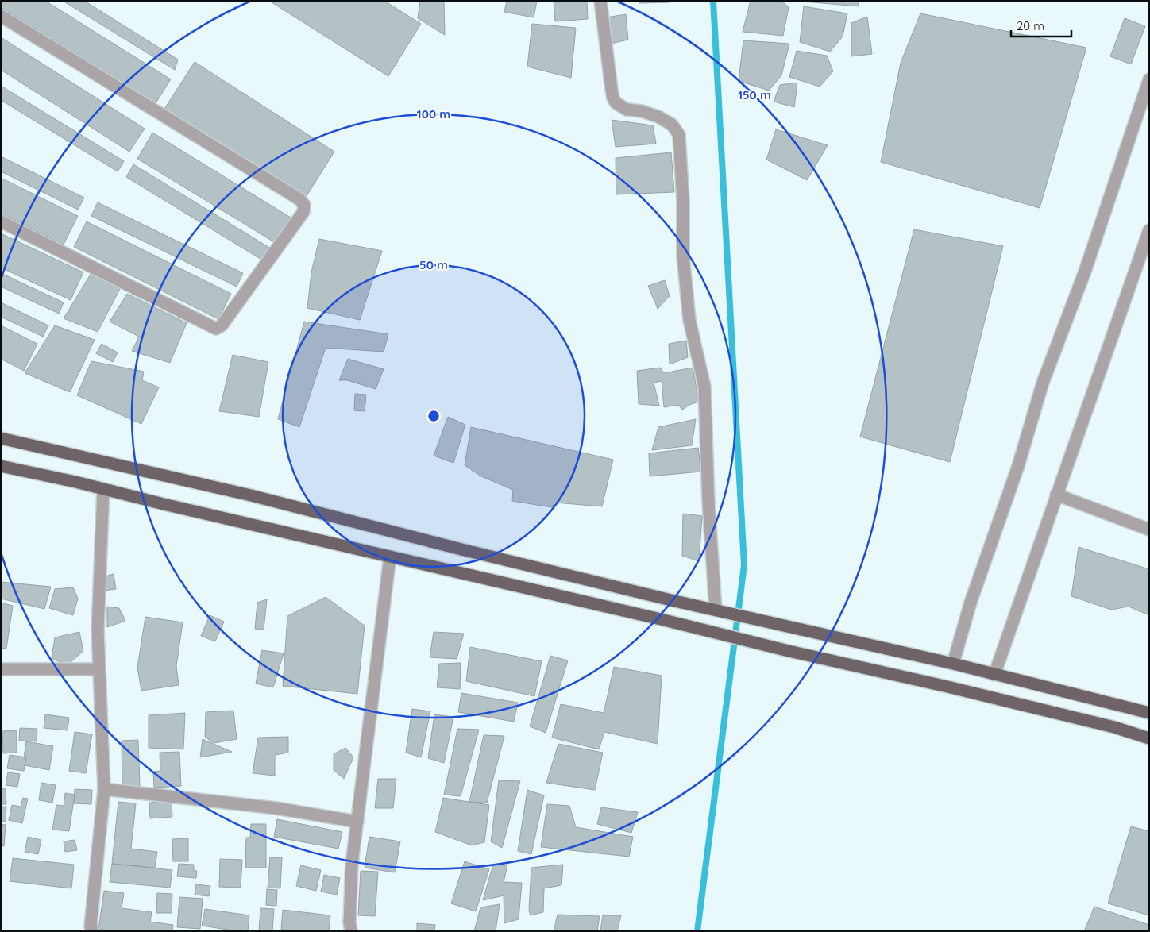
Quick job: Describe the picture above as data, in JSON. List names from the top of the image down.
{
  "scale_bar": "20 m",
  "rings": ["150 m", "100 m", "50 m"]
}
